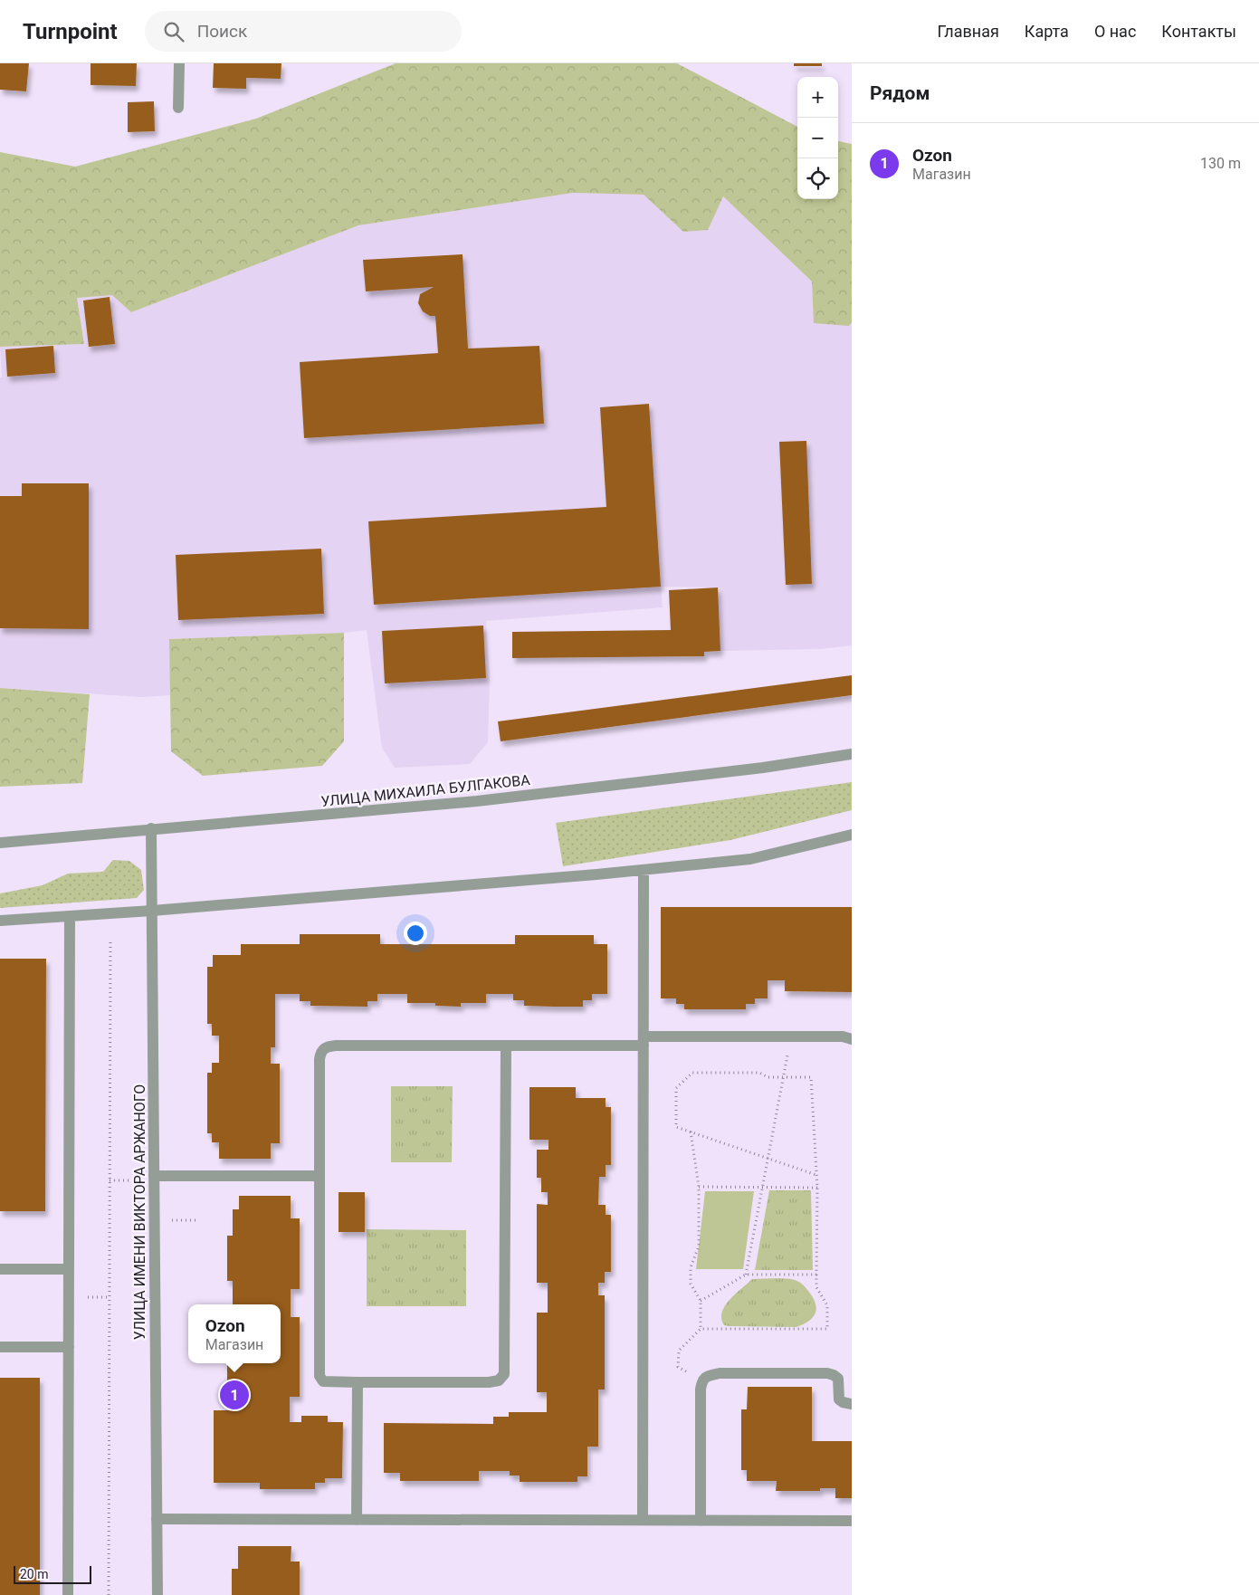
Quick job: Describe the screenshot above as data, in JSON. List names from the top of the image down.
{
  "streets": {
    "street": ["УЛИЦА МИХАИЛА БУЛГАКОВА", "УЛИЦА ИМЕНИ ВИКТОРА АРЖАНОГО"]
  },
  "crossings": [
    ["УЛИЦА МИХАИЛА БУЛГАКОВА", "УЛИЦА ИМЕНИ ВИКТОРА АРЖАНОГО"]
  ],
  "scale_bar": "20 m",
  "page": {
    "header": "Turnpoint",
    "search": "Поиск",
    "nav": [
      "Главная",
      "Карта",
      "О нас",
      "Контакты"
    ],
    "heading": "Рядом",
    "map_buttons": ["+", "−"],
    "list": [
      {
        "mark": "1",
        "name": "Ozon",
        "note": "Магазин",
        "value": "130 m"
      }
    ],
    "popup": ["Ozon", "Магазин"],
    "pins": "1",
    "scale": "20 m"
  }
}
